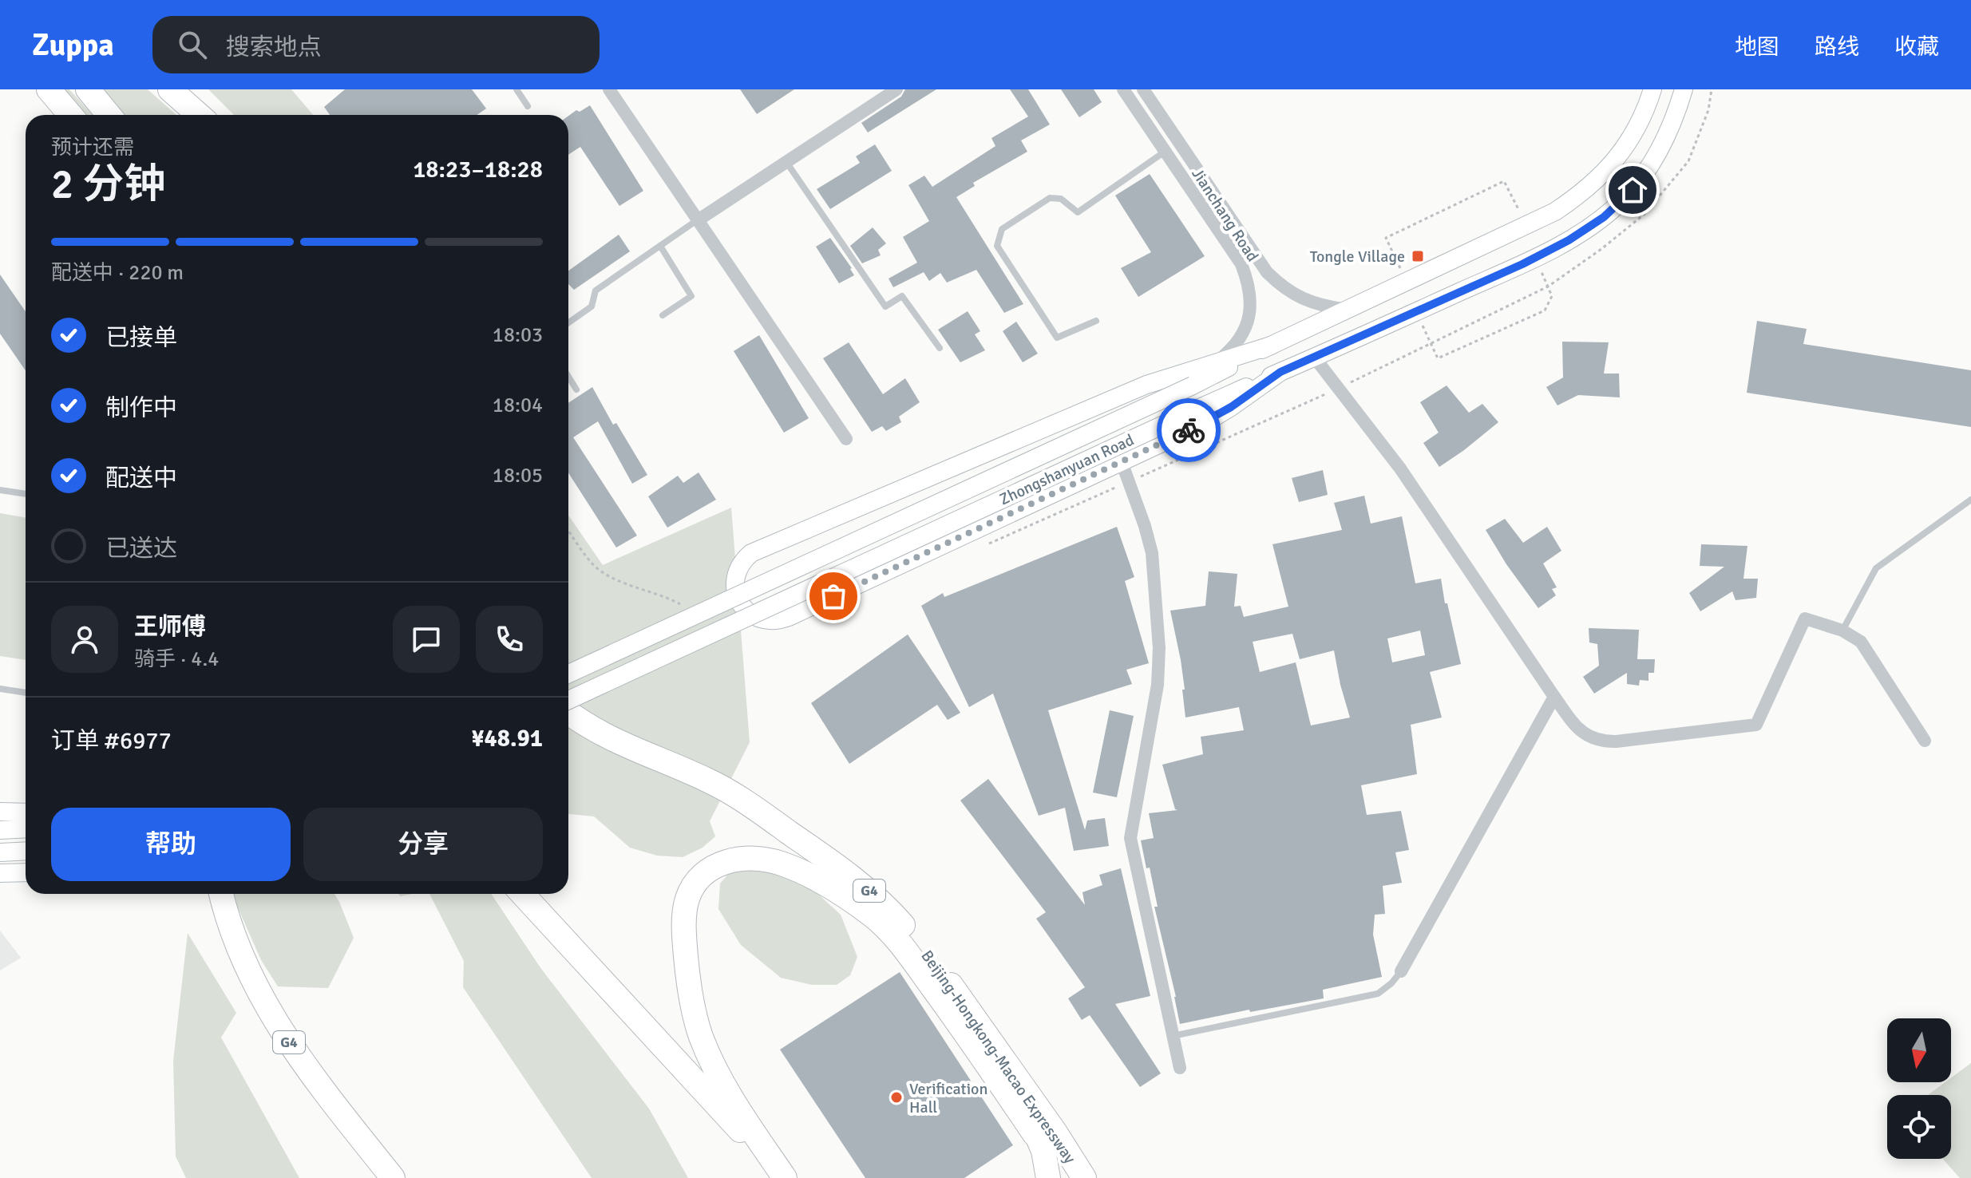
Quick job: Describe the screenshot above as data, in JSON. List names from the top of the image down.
{
  "streets": {
    "highway": ["G4", "Beijing-Hongkong-Macao Expressway"],
    "main road": ["Zhongshanyuan Road"],
    "street": ["Jianchang Road"]
  },
  "crossings": [
    ["Jianchang Road", "Zhongshanyuan Road"]
  ],
  "places": {
    "transit": ["Tongle Village"],
    "other": ["Verification Hall"]
  },
  "north": "bottom",
  "page": {
    "header": "Zuppa",
    "search": "搜索地点",
    "nav": ["地图", "路线", "收藏"],
    "heading": ["2 分钟", "预计还需", "18:23–18:28"],
    "panel": [
      "王师傅",
      "骑手 · 4.4",
      "订单 #6977",
      "¥48.91"
    ],
    "bar": "配送中 · 220 m",
    "list": [
      ["已接单", "18:03"],
      ["制作中", "18:04"],
      ["配送中", "18:05"],
      "已送达"
    ],
    "buttons": ["帮助", "分享"]
  }
}
